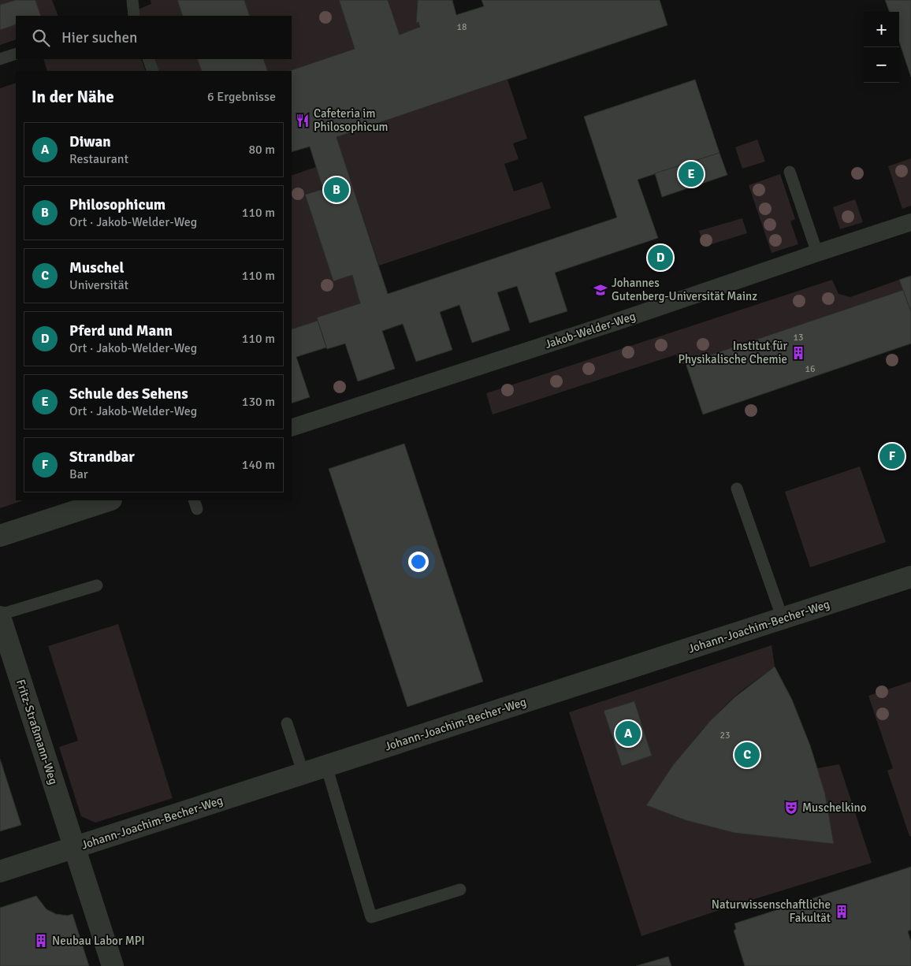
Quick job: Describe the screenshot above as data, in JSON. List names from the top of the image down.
{
  "streets": {
    "street": ["Jakob-Welder-Weg", "Johann-Joachim-Becher-Weg", "Fritz-Straßmann-Weg"]
  },
  "crossings": [
    ["Johann-Joachim-Becher-Weg", "Fritz-Straßmann-Weg"]
  ],
  "places": {
    "restaurant": ["Cafeteria im Philosophicum"],
    "school or university": ["Johannes Gutenberg-Universität Mainz"],
    "building": ["Institut für Physikalische Chemie", "Naturwissenschaftliche Fakultät", "Neubau Labor MPI"],
    "theatre": ["Muschelkino"]
  },
  "house_numbers": [
    "18",
    "13",
    "16",
    "23"
  ],
  "page": {
    "map_buttons": ["+", "−"],
    "search": "Hier suchen",
    "heading": ["In der Nähe", "6 Ergebnisse"],
    "list": [
      {
        "mark": "A",
        "name": "Diwan",
        "note": "Restaurant",
        "value": "80 m"
      },
      {
        "mark": "B",
        "name": "Philosophicum",
        "note": "Ort · Jakob-Welder-Weg",
        "value": "110 m"
      },
      {
        "mark": "C",
        "name": "Muschel",
        "note": "Universität",
        "value": "110 m"
      },
      {
        "mark": "D",
        "name": "Pferd und Mann",
        "note": "Ort · Jakob-Welder-Weg",
        "value": "110 m"
      },
      {
        "mark": "E",
        "name": "Schule des Sehens",
        "note": "Ort · Jakob-Welder-Weg",
        "value": "130 m"
      },
      {
        "mark": "F",
        "name": "Strandbar",
        "note": "Bar",
        "value": "140 m"
      }
    ],
    "pins": [
      "E",
      "B",
      "D",
      "F",
      "A",
      "C"
    ]
  }
}
